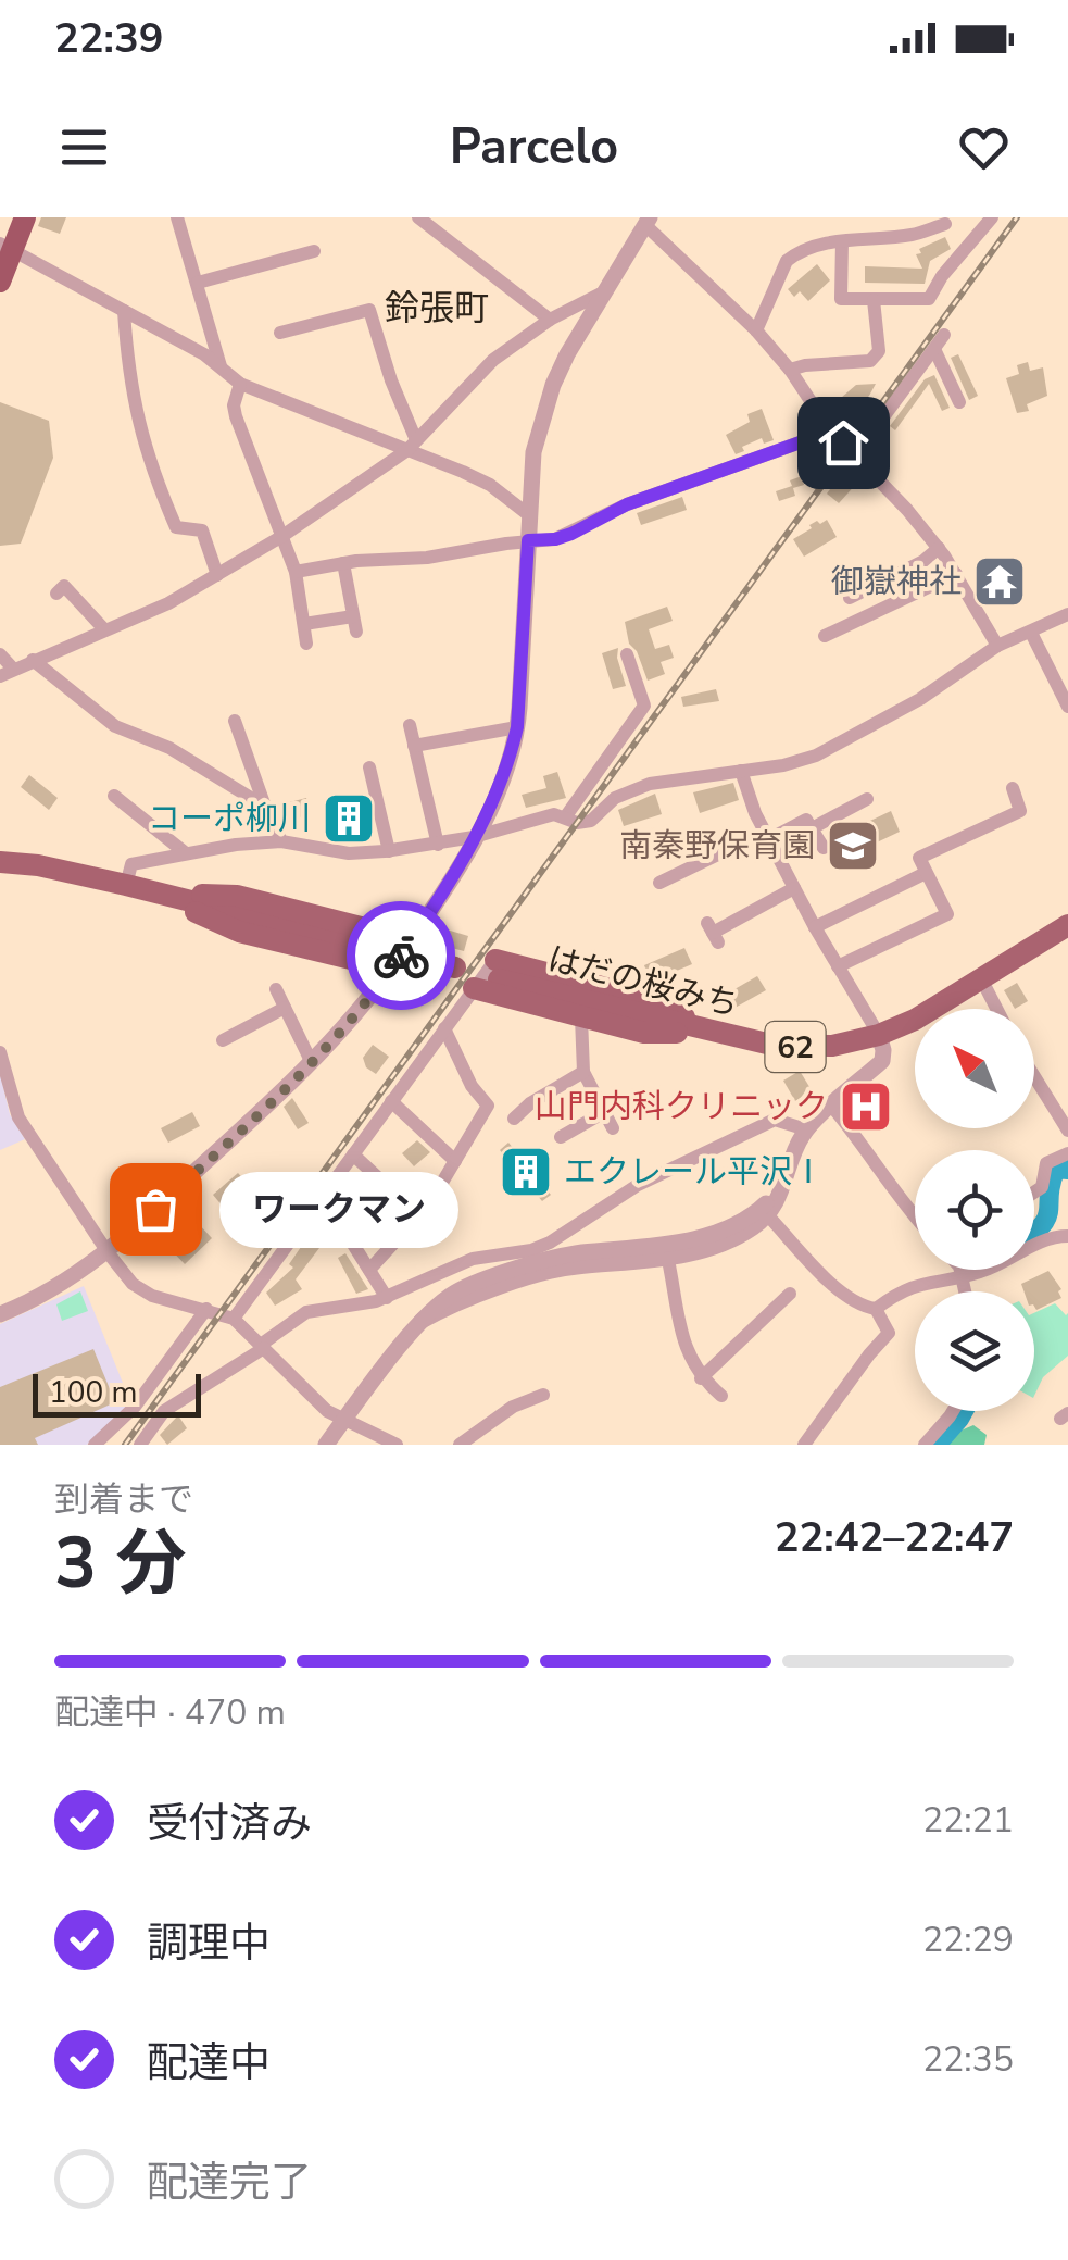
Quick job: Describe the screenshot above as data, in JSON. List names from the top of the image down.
{
  "streets": {
    "main road": ["はだの桜みち", "62"]
  },
  "districts": ["鈴張町"],
  "places": {
    "temple": ["御嶽神社"],
    "building": ["コーポ柳川", "エクレール平沢Ⅰ"],
    "school or university": ["南秦野保育園"],
    "hospital": ["山門内科クリニック"],
    "other": ["ワークマン"]
  },
  "scale_bar": "100 m",
  "north": "top left",
  "page": {
    "status": "22:39",
    "header": "Parcelo",
    "bubble": "ワークマン",
    "scale": "100 m",
    "heading": ["3 分", "到着まで", "22:42–22:47"],
    "bar": "配達中 · 470 m",
    "list": [
      ["受付済み", "22:21"],
      ["調理中", "22:29"],
      ["配達中", "22:35"],
      "配達完了"
    ]
  }
}
